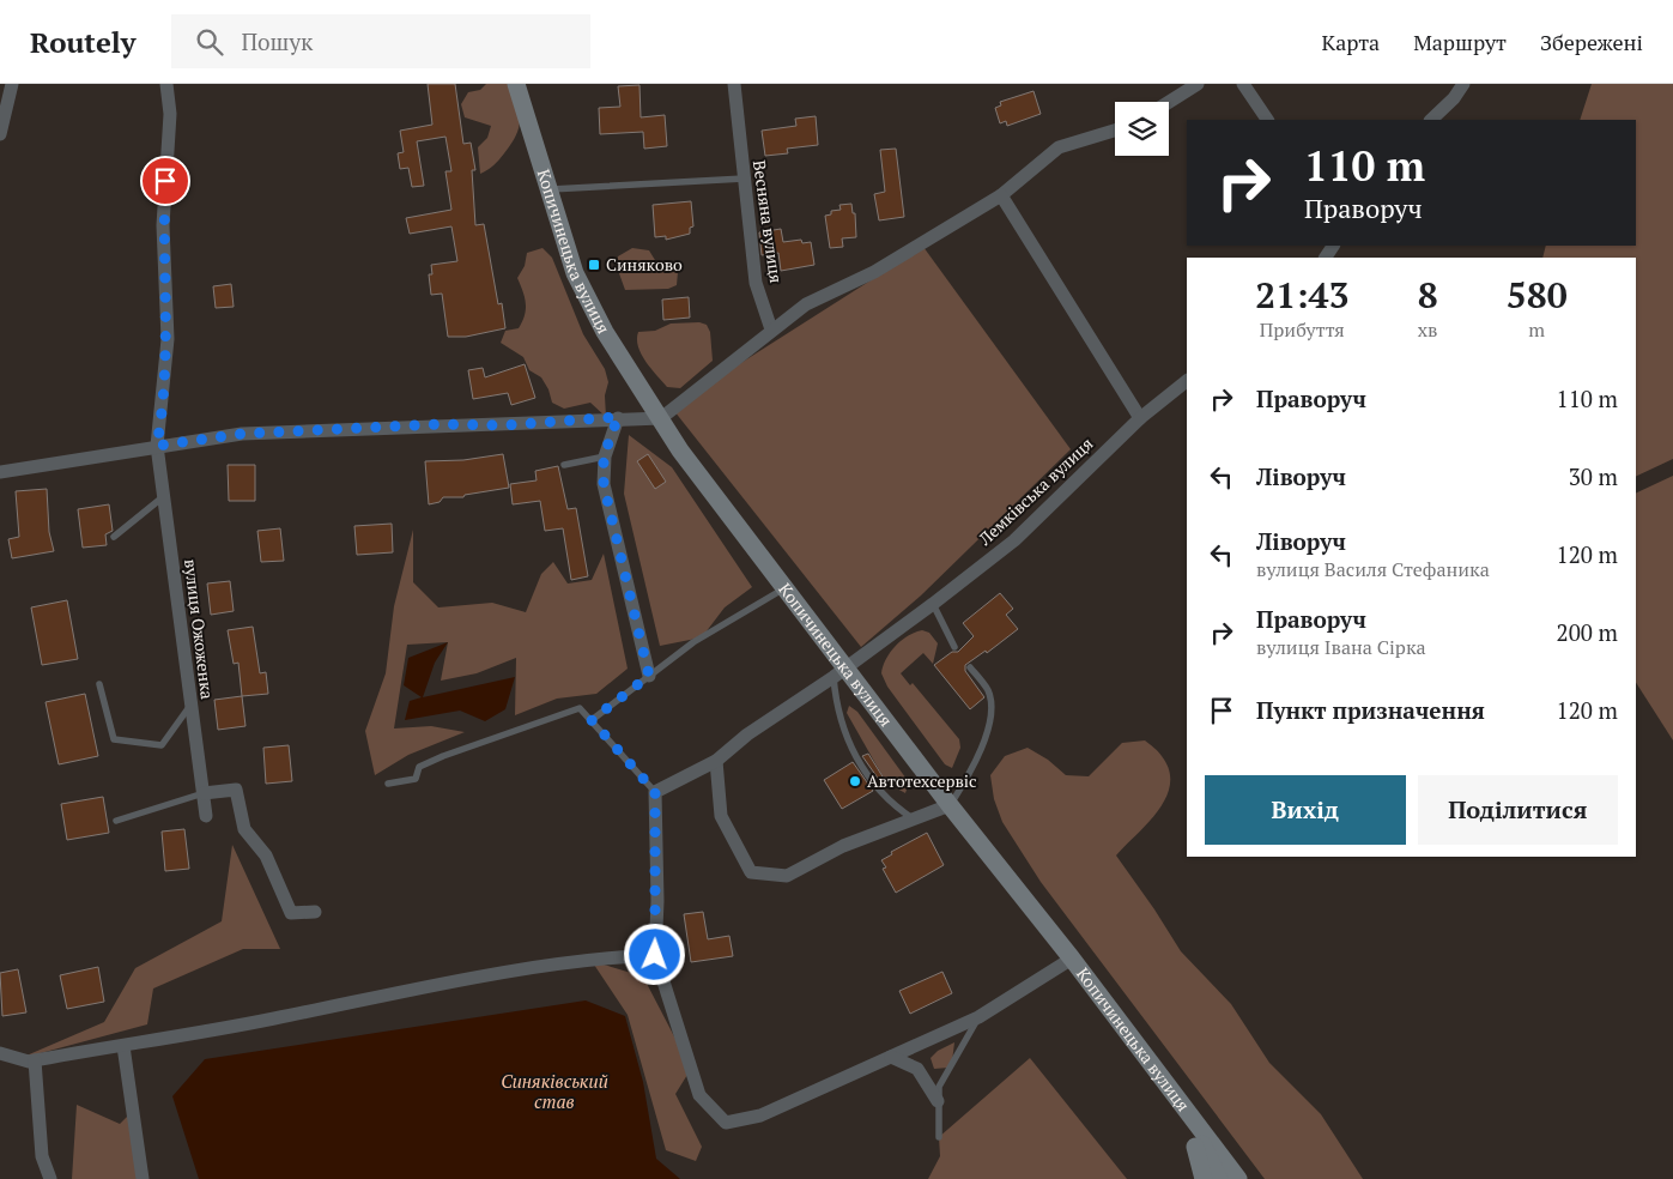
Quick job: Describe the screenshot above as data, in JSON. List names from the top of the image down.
{
  "streets": {
    "main road": ["Копичинецька вулиця"],
    "street": ["Весняна вулиця", "Лемківська вулиця", "вулиця Ожоженка"]
  },
  "crossings": [
    ["Копичинецька вулиця", "Лемківська вулиця"]
  ],
  "water": ["Синяківський став"],
  "places": {
    "transit": ["Синяково"],
    "other": ["Автотехсервіс"]
  },
  "page": {
    "header": "Routely",
    "search": "Пошук",
    "nav": ["Карта", "Маршрут", "Збережені"],
    "turn": ["110 m", "Праворуч"],
    "eta": [
      "21:43",
      "Прибуття",
      "8",
      "хв",
      "580",
      "m"
    ],
    "list": [
      {
        "name": "Праворуч",
        "value": "110 m"
      },
      {
        "name": "Ліворуч",
        "value": "30 m"
      },
      {
        "name": "Ліворуч",
        "note": "вулиця Василя Стефаника",
        "value": "120 m"
      },
      {
        "name": "Праворуч",
        "note": "вулиця Івана Сірка",
        "value": "200 m"
      },
      {
        "name": "Пункт призначення",
        "value": "120 m"
      }
    ],
    "buttons": ["Вихід", "Поділитися"]
  }
}
